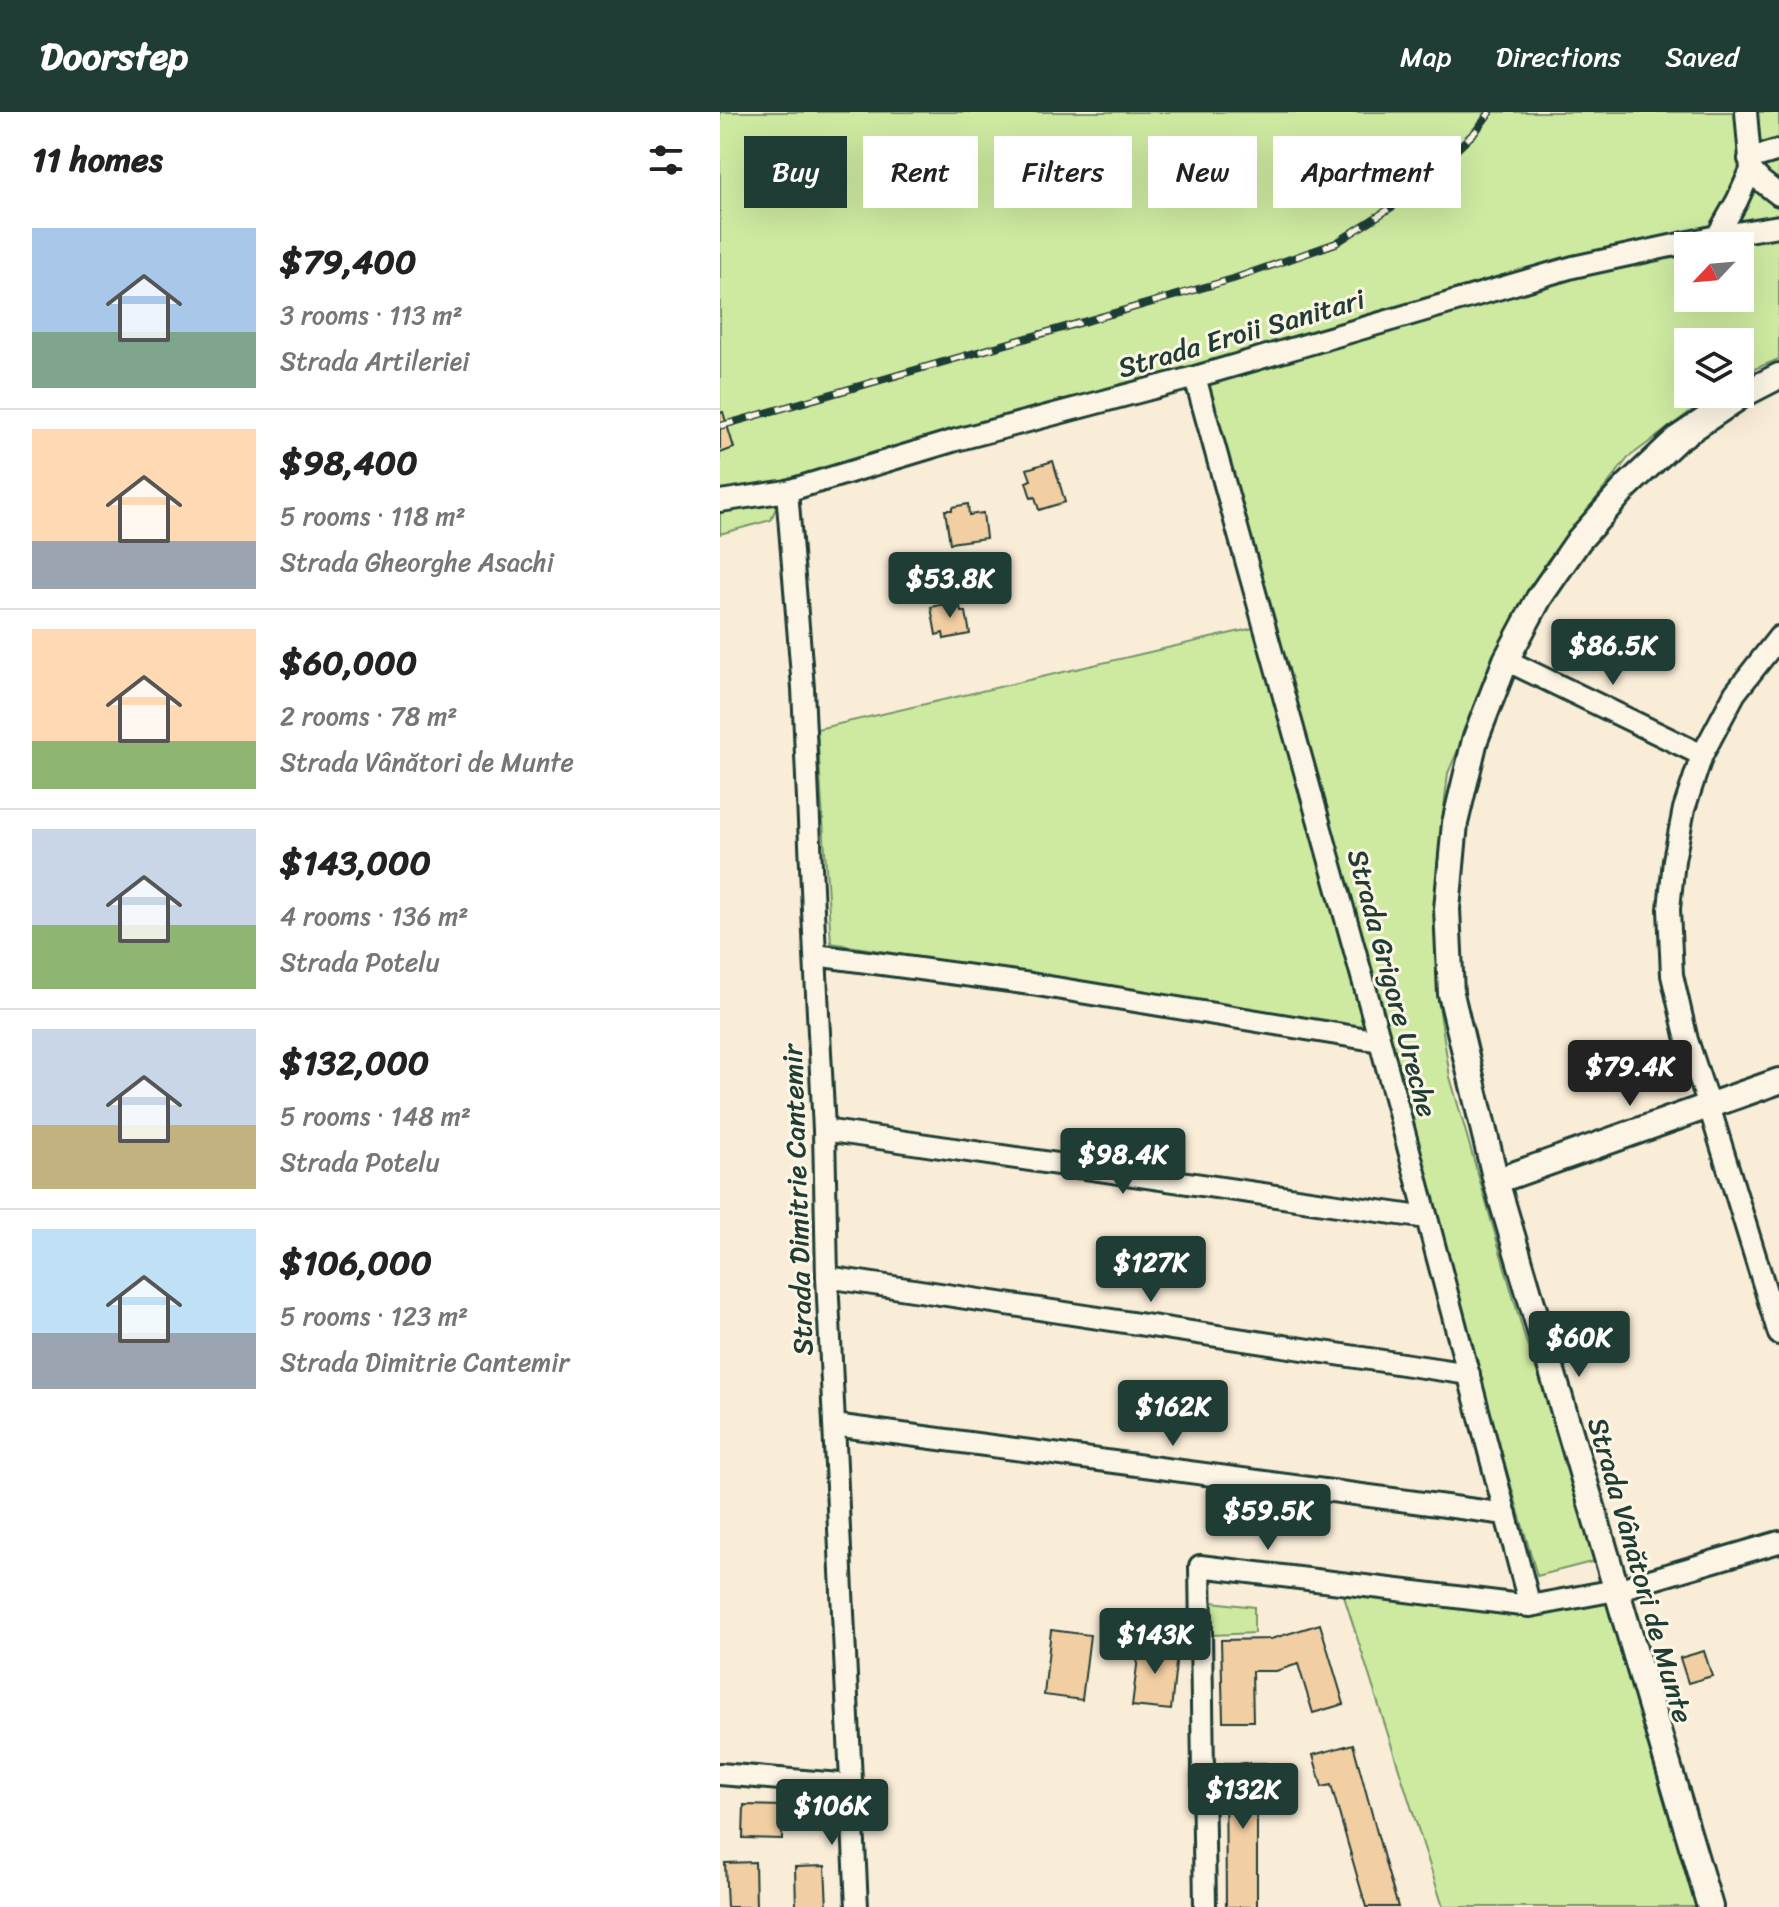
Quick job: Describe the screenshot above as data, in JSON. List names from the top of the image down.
{
  "streets": {
    "street": [
      "Strada Eroii Sanitari",
      "Strada Grigore Ureche",
      "Strada Dimitrie Cantemir",
      "Strada Vânători de Munte"
    ]
  },
  "crossings": [
    ["Strada Eroii Sanitari", "Strada Grigore Ureche"],
    ["Strada Eroii Sanitari", "Strada Dimitrie Cantemir"]
  ],
  "north": "bottom left",
  "page": {
    "header": "Doorstep",
    "nav": ["Map", "Directions", "Saved"],
    "heading": "11 homes",
    "chip": [
      "Buy",
      "Rent",
      "Filters",
      "New",
      "Apartment"
    ],
    "list": [
      {
        "name": "$79,400",
        "note": "3 rooms · 113 m² · Strada Artileriei"
      },
      {
        "name": "$98,400",
        "note": "5 rooms · 118 m² · Strada Gheorghe Asachi"
      },
      {
        "name": "$60,000",
        "note": "2 rooms · 78 m² · Strada Vânători de Munte"
      },
      {
        "name": "$143,000",
        "note": "4 rooms · 136 m² · Strada Potelu"
      },
      {
        "name": "$132,000",
        "note": "5 rooms · 148 m² · Strada Potelu"
      },
      {
        "name": "$106,000",
        "note": "5 rooms · 123 m² · Strada Dimitrie Cantemir"
      }
    ],
    "price": [
      "$53.8K",
      "$86.5K",
      "$79.4K",
      "$98.4K",
      "$127K",
      "$60K",
      "$162K",
      "$59.5K",
      "$143K",
      "$132K",
      "$106K"
    ]
  }
}
